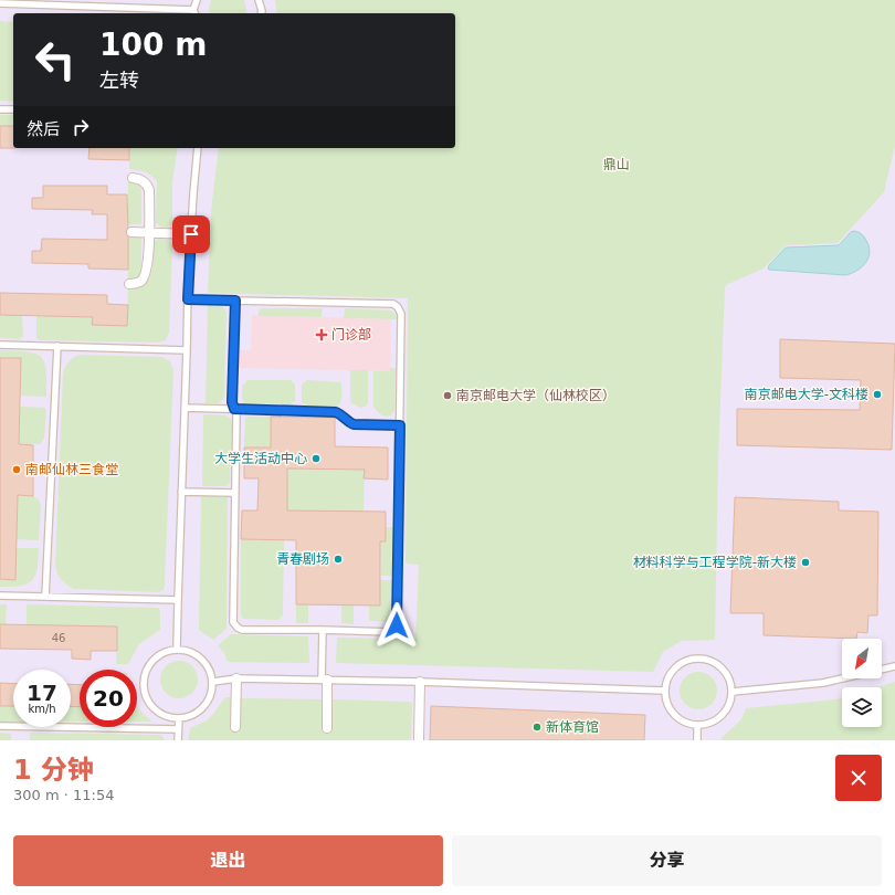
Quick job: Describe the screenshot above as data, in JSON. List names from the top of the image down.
{
  "parks": ["鼎山"],
  "places": {
    "health": ["门诊部"],
    "other": [
      "南京邮电大学-文科楼",
      "南京邮电大学（仙林校区）",
      "大学生活动中心",
      "南邮仙林三食堂",
      "青春剧场",
      "材料科学与工程学院-新大楼",
      "新体育馆"
    ]
  },
  "house_numbers": ["46"],
  "north": "bottom left",
  "page": {
    "turn": ["100 m", "左转"],
    "then": "然后",
    "speed": "17 km/h",
    "limit": "20",
    "heading": ["1 分钟", "300 m · 11:54"],
    "buttons": ["退出", "分享"]
  }
}
